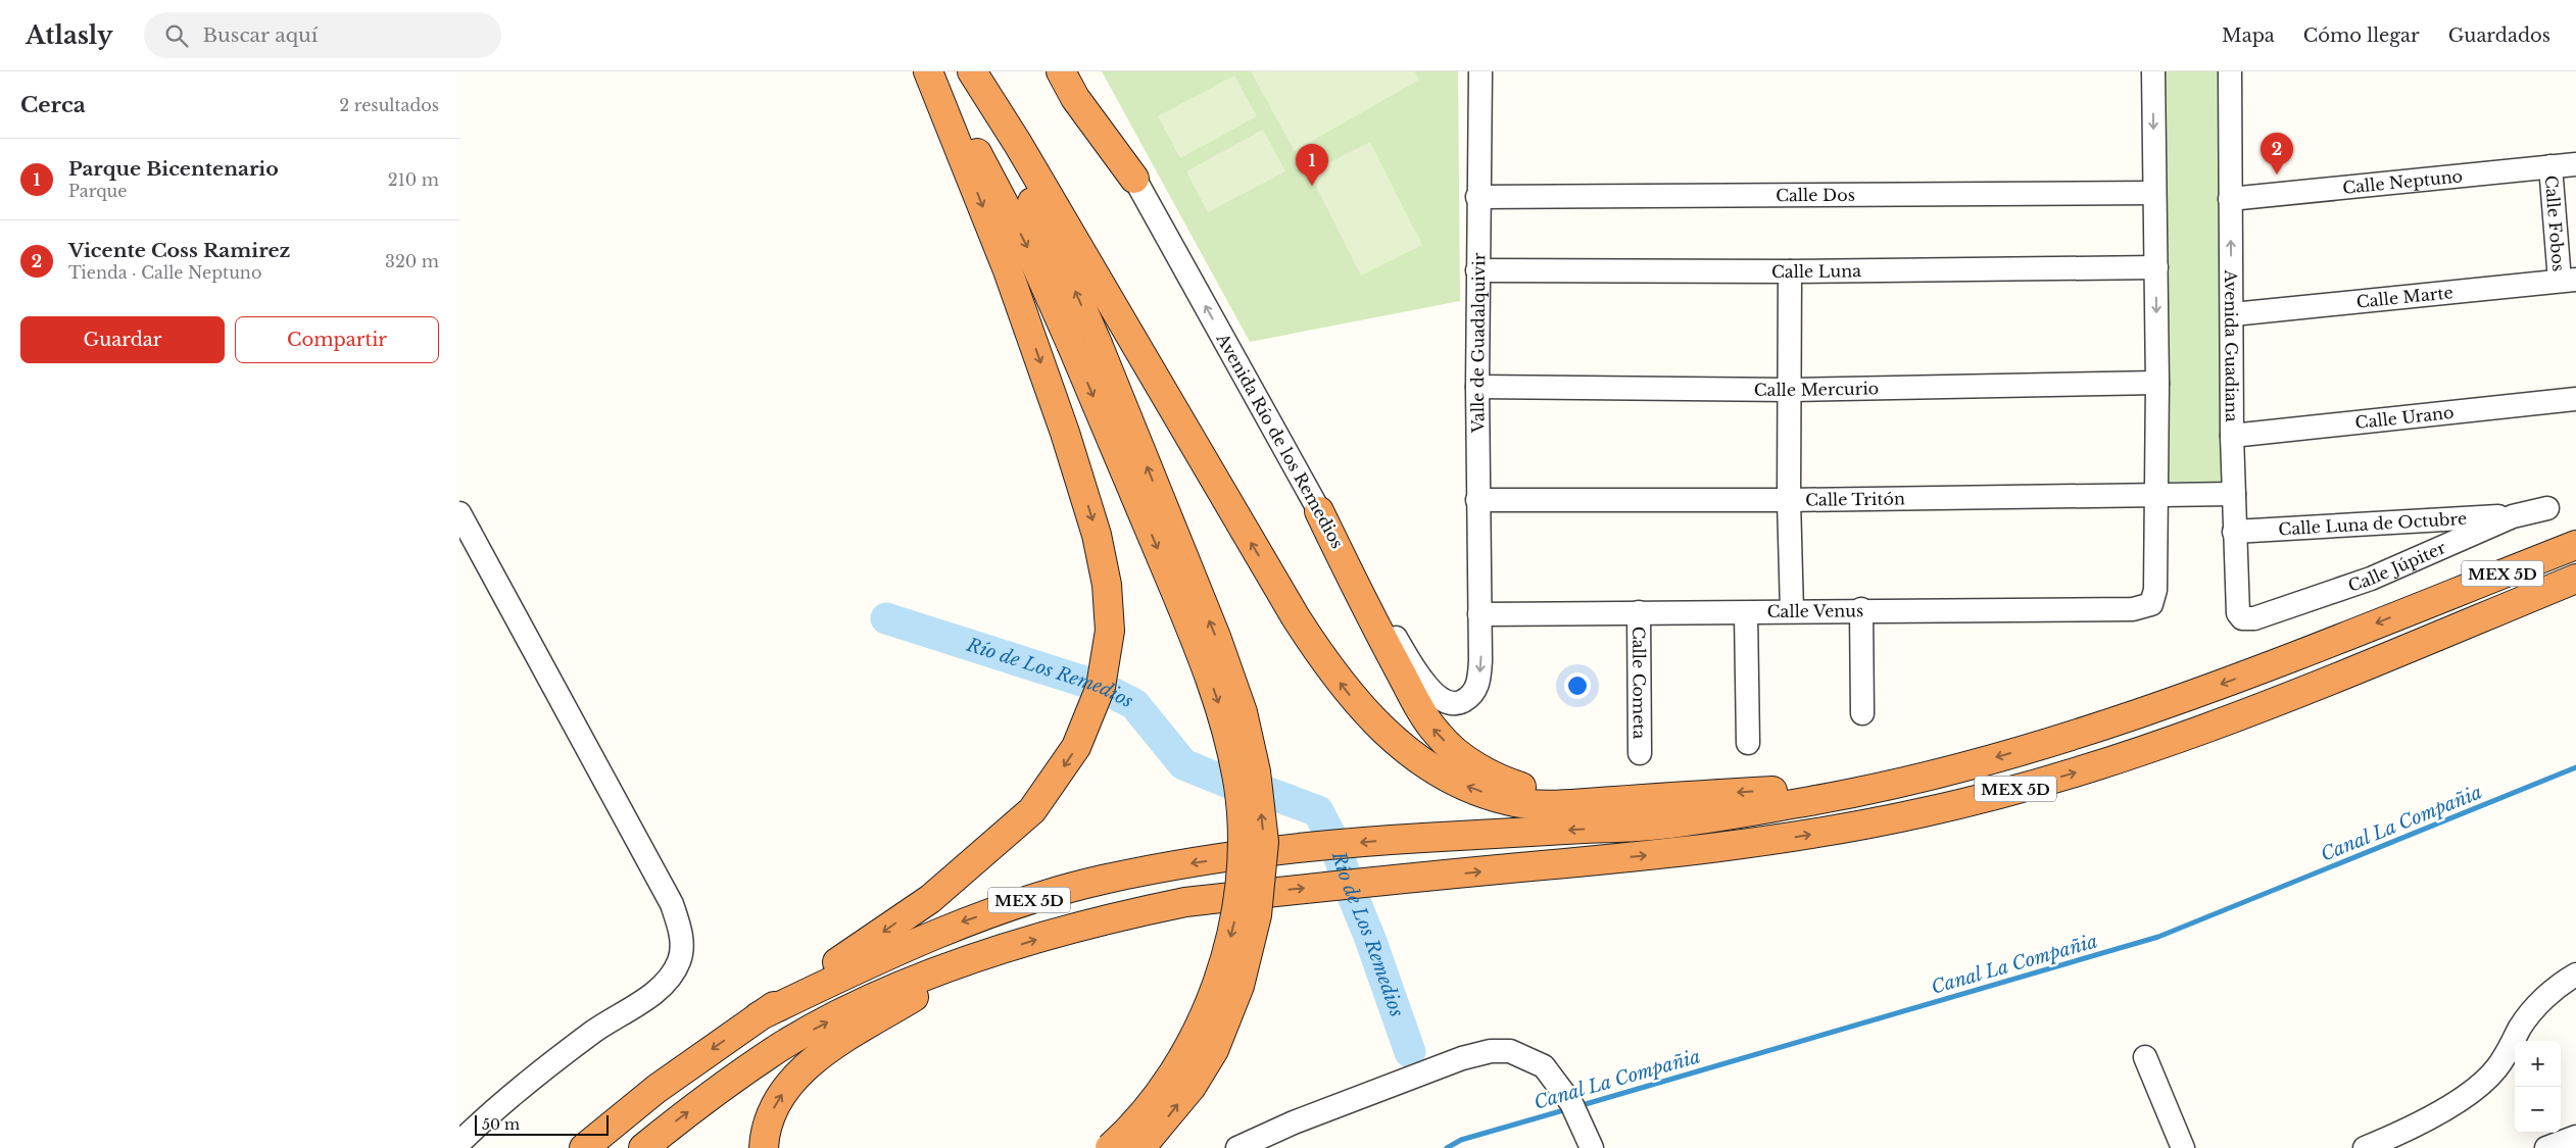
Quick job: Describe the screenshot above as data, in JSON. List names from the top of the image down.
{
  "streets": {
    "highway": ["MEX 5D"],
    "street": [
      "Calle Neptuno",
      "Calle Dos",
      "Calle Fobos",
      "Calle Luna",
      "Calle Marte",
      "Valle de Guadalquivir",
      "Avenida Guadiana",
      "Calle Mercurio",
      "Calle Urano",
      "Avenida Río de los Remedios",
      "Calle Tritón",
      "Calle Luna de Octubre",
      "Calle Júpiter",
      "Calle Venus",
      "Calle Cometa"
    ]
  },
  "crossings": [
    ["Calle Neptuno", "Calle Fobos"],
    ["Calle Neptuno", "Avenida Guadiana"],
    ["Calle Dos", "Valle de Guadalquivir"],
    ["Calle Fobos", "Calle Marte"],
    ["Calle Luna", "Valle de Guadalquivir"],
    ["Calle Marte", "Avenida Guadiana"],
    ["Valle de Guadalquivir", "Calle Mercurio"],
    ["Valle de Guadalquivir", "Avenida Río de los Remedios"],
    ["Valle de Guadalquivir", "Calle Tritón"],
    ["Valle de Guadalquivir", "Calle Venus"],
    ["Avenida Guadiana", "Calle Urano"],
    ["Avenida Guadiana", "Calle Tritón"],
    ["Avenida Guadiana", "Calle Luna de Octubre"],
    ["Avenida Guadiana", "Calle Júpiter"],
    ["Avenida Río de los Remedios", "Calle Venus"],
    ["Calle Tritón", "Calle Venus"],
    ["Calle Luna de Octubre", "Calle Júpiter"],
    ["Calle Venus", "Calle Cometa"]
  ],
  "water": ["Río de Los Remedios", "Canal La Compañia"],
  "scale_bar": "50 m",
  "page": {
    "header": "Atlasly",
    "search": "Buscar aquí",
    "nav": ["Mapa", "Cómo llegar", "Guardados"],
    "heading": ["Cerca", "2 resultados"],
    "pins": ["2", "1"],
    "list": [
      {
        "mark": "1",
        "name": "Parque Bicentenario",
        "note": "Parque",
        "value": "210 m"
      },
      {
        "mark": "2",
        "name": "Vicente Coss Ramirez",
        "note": "Tienda · Calle Neptuno",
        "value": "320 m"
      }
    ],
    "buttons": ["Guardar", "Compartir"],
    "map_buttons": ["+", "−"],
    "scale": "50 m"
  }
}
